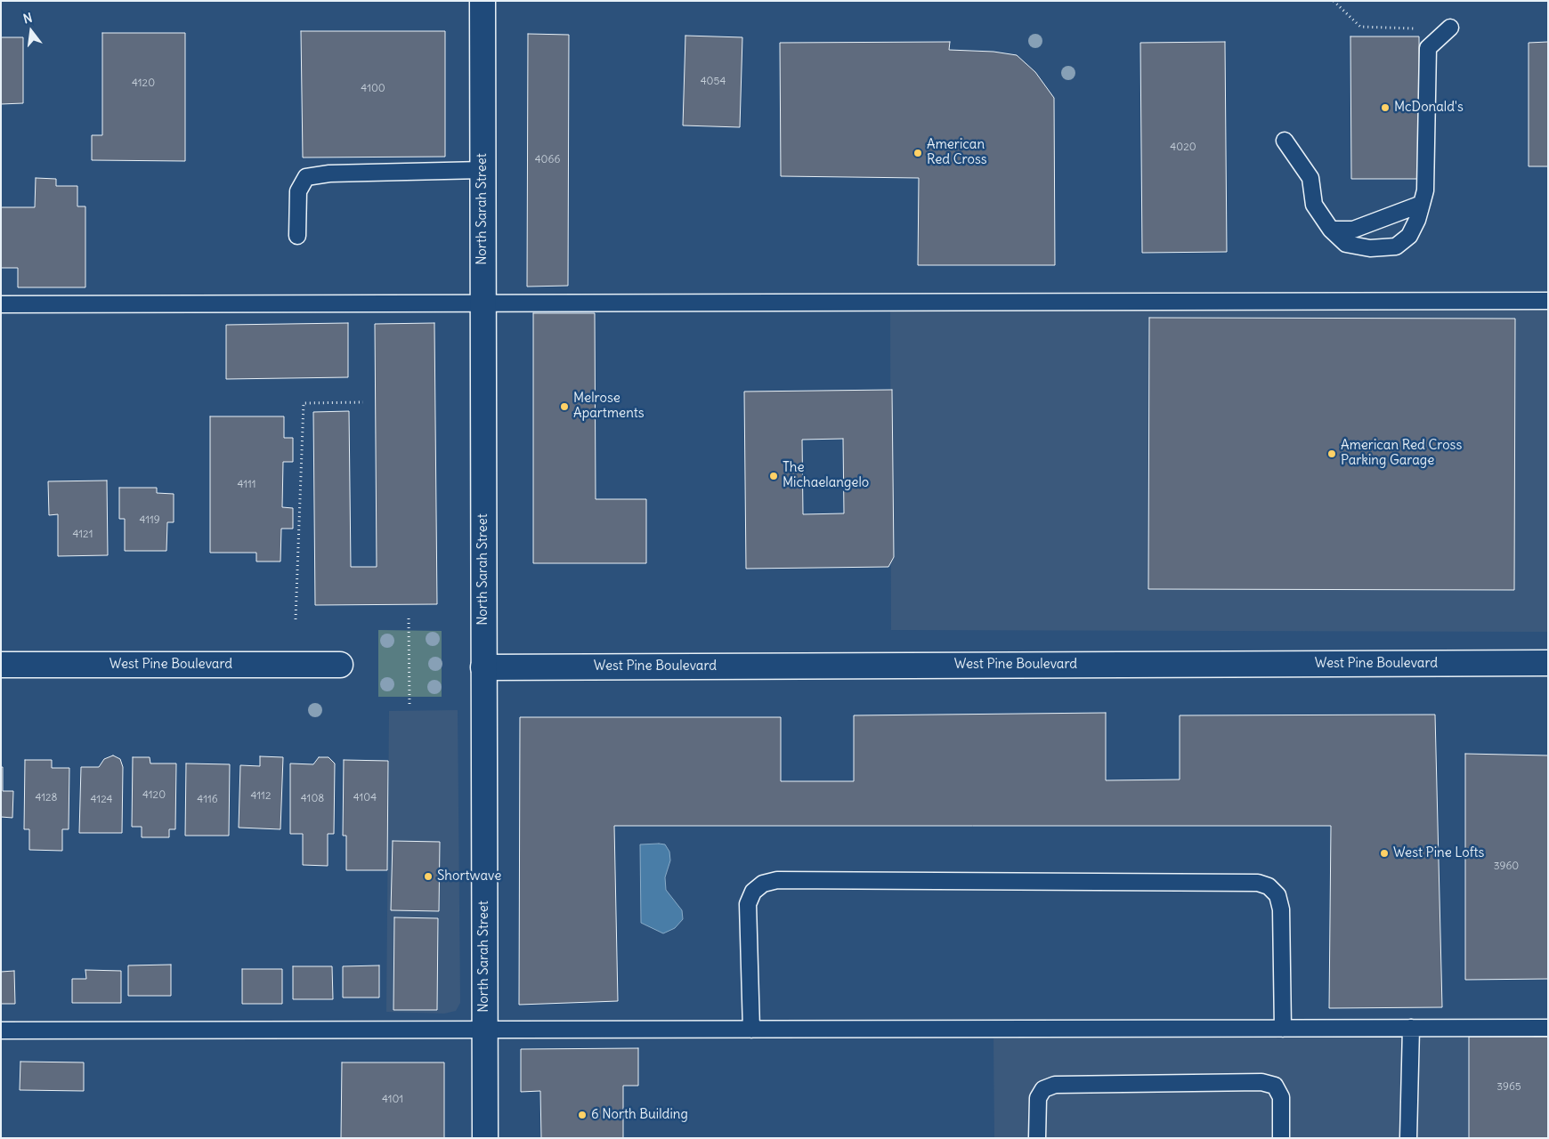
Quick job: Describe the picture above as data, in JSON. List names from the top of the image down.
{
  "streets": {
    "street": ["North Sarah Street", "West Pine Boulevard"]
  },
  "crossings": [
    ["North Sarah Street", "West Pine Boulevard"]
  ],
  "places": [
    "McDonald's",
    "American Red Cross",
    "Melrose Apartments",
    "American Red Cross Parking Garage",
    "The Michaelangelo",
    "West Pine Lofts",
    "Shortwave",
    "6 North Building"
  ],
  "house_numbers": [
    "4054",
    "4120",
    "4100",
    "4020",
    "4066",
    "4111",
    "4119",
    "4121",
    "4120",
    "4112",
    "4128",
    "4104",
    "4108",
    "4124",
    "4116",
    "3960",
    "3965",
    "4101"
  ],
  "north": "top"
}
